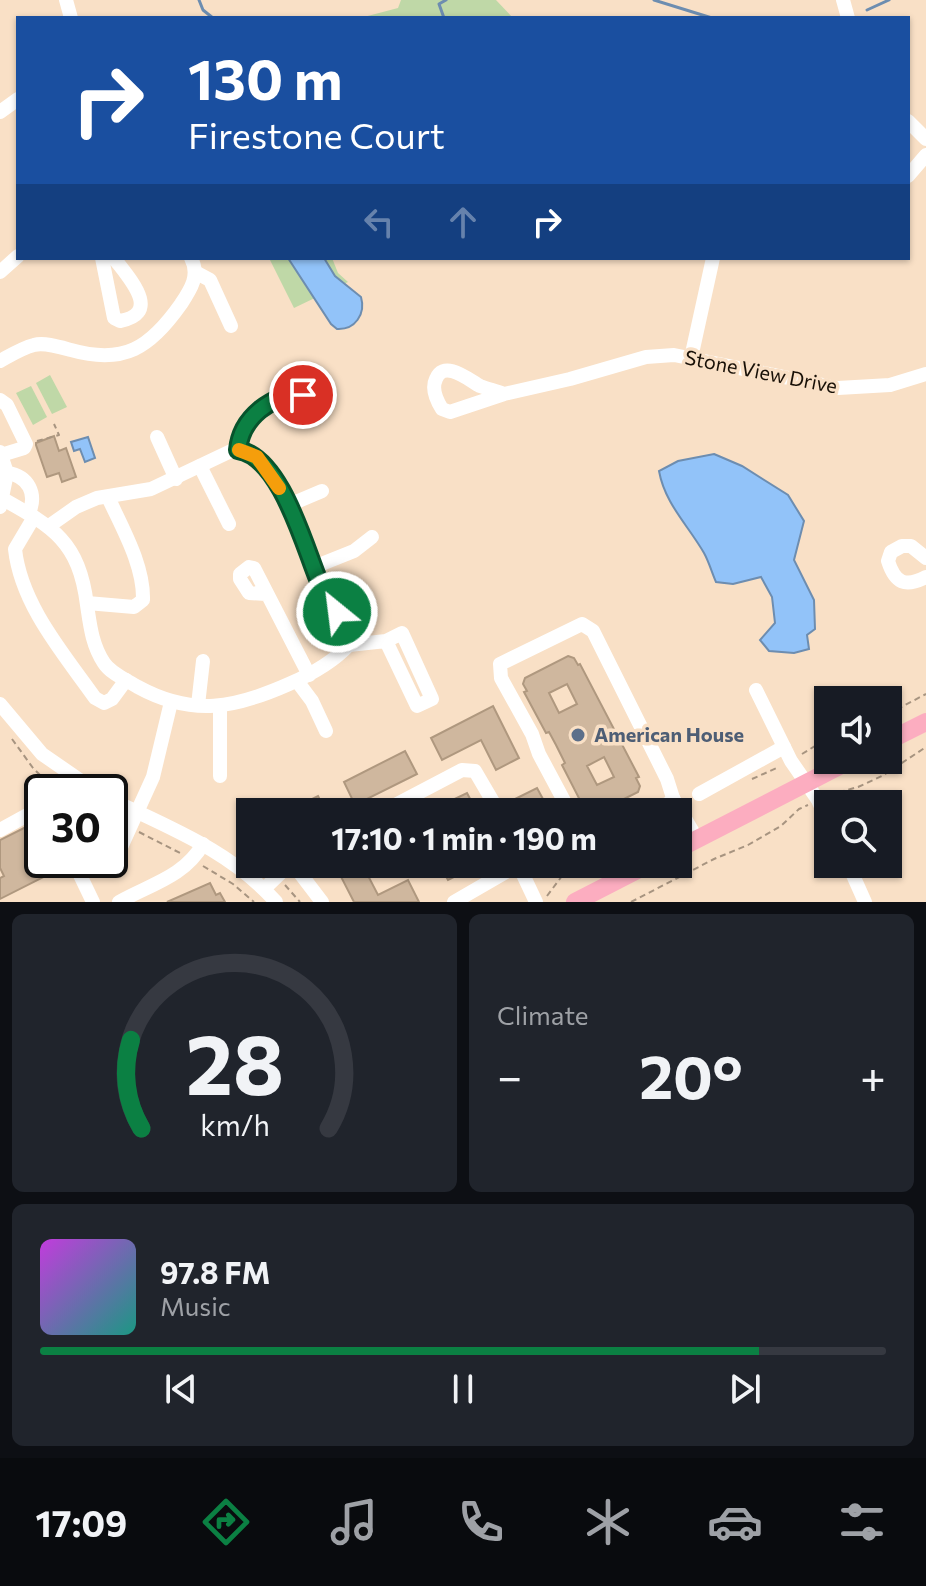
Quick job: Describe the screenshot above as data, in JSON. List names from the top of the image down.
{
  "streets": {
    "street": ["Stone View Drive"]
  },
  "places": ["American House"],
  "page": {
    "turn": ["130 m", "Firestone Court"],
    "limit": "30",
    "trip": "17:10 · 1 min · 190 m",
    "tile": "Climate",
    "heat": ["−", "20°", "+"],
    "song": ["97.8 FM", "Music"],
    "tabs": "17:09",
    "gauge": ["28", "km/h"]
  }
}
